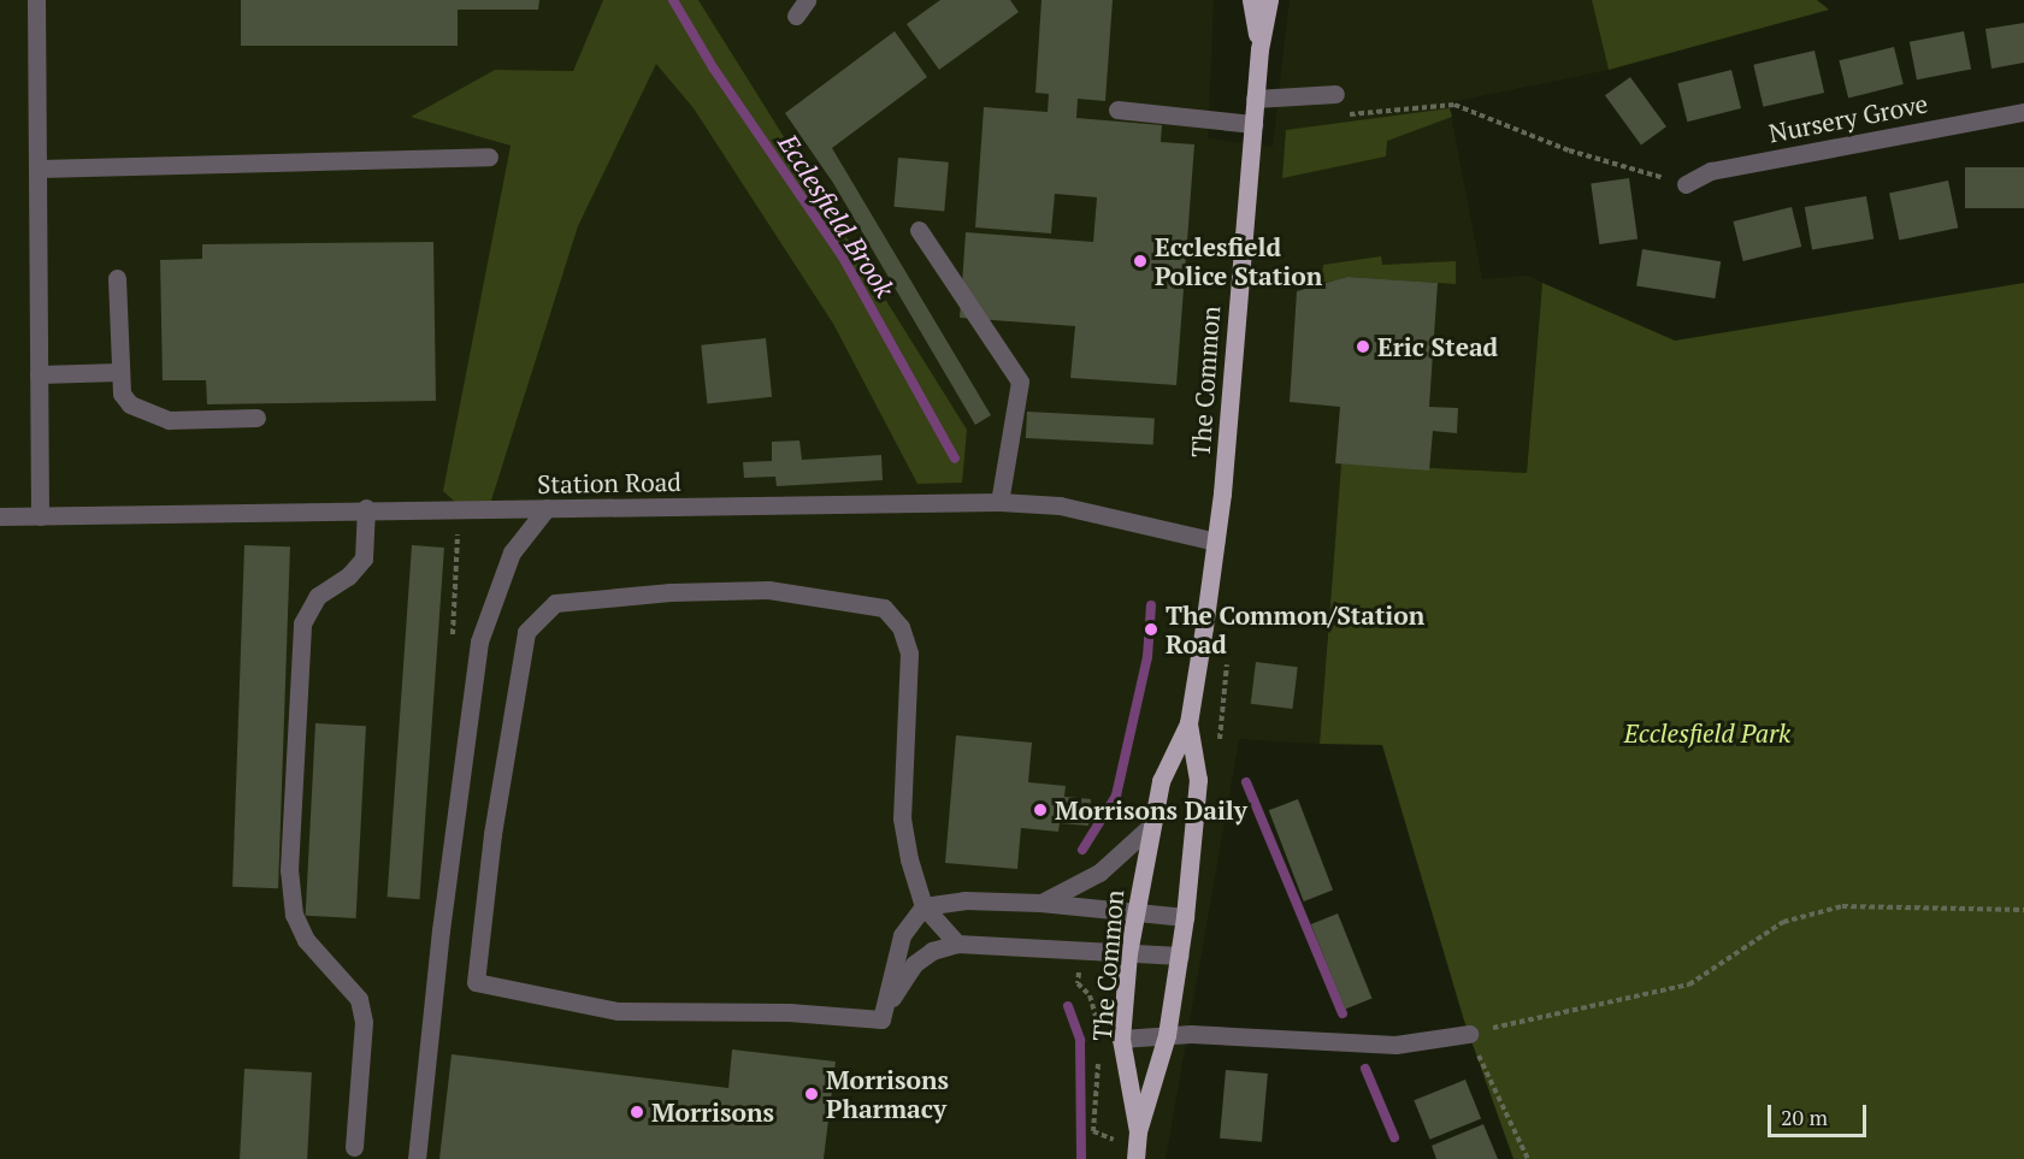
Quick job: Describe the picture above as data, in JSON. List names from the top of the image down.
{
  "streets": {
    "main road": ["The Common"],
    "street": ["Nursery Grove", "Station Road"]
  },
  "crossings": [
    ["The Common", "Station Road"]
  ],
  "water": ["Ecclesfield Brook"],
  "parks": ["Ecclesfield Park"],
  "places": [
    "Ecclesfield Police Station",
    "Eric Stead",
    "The Common/Station Road",
    "Morrisons Daily",
    "Morrisons Pharmacy",
    "Morrisons"
  ],
  "scale_bar": "20 m"
}
